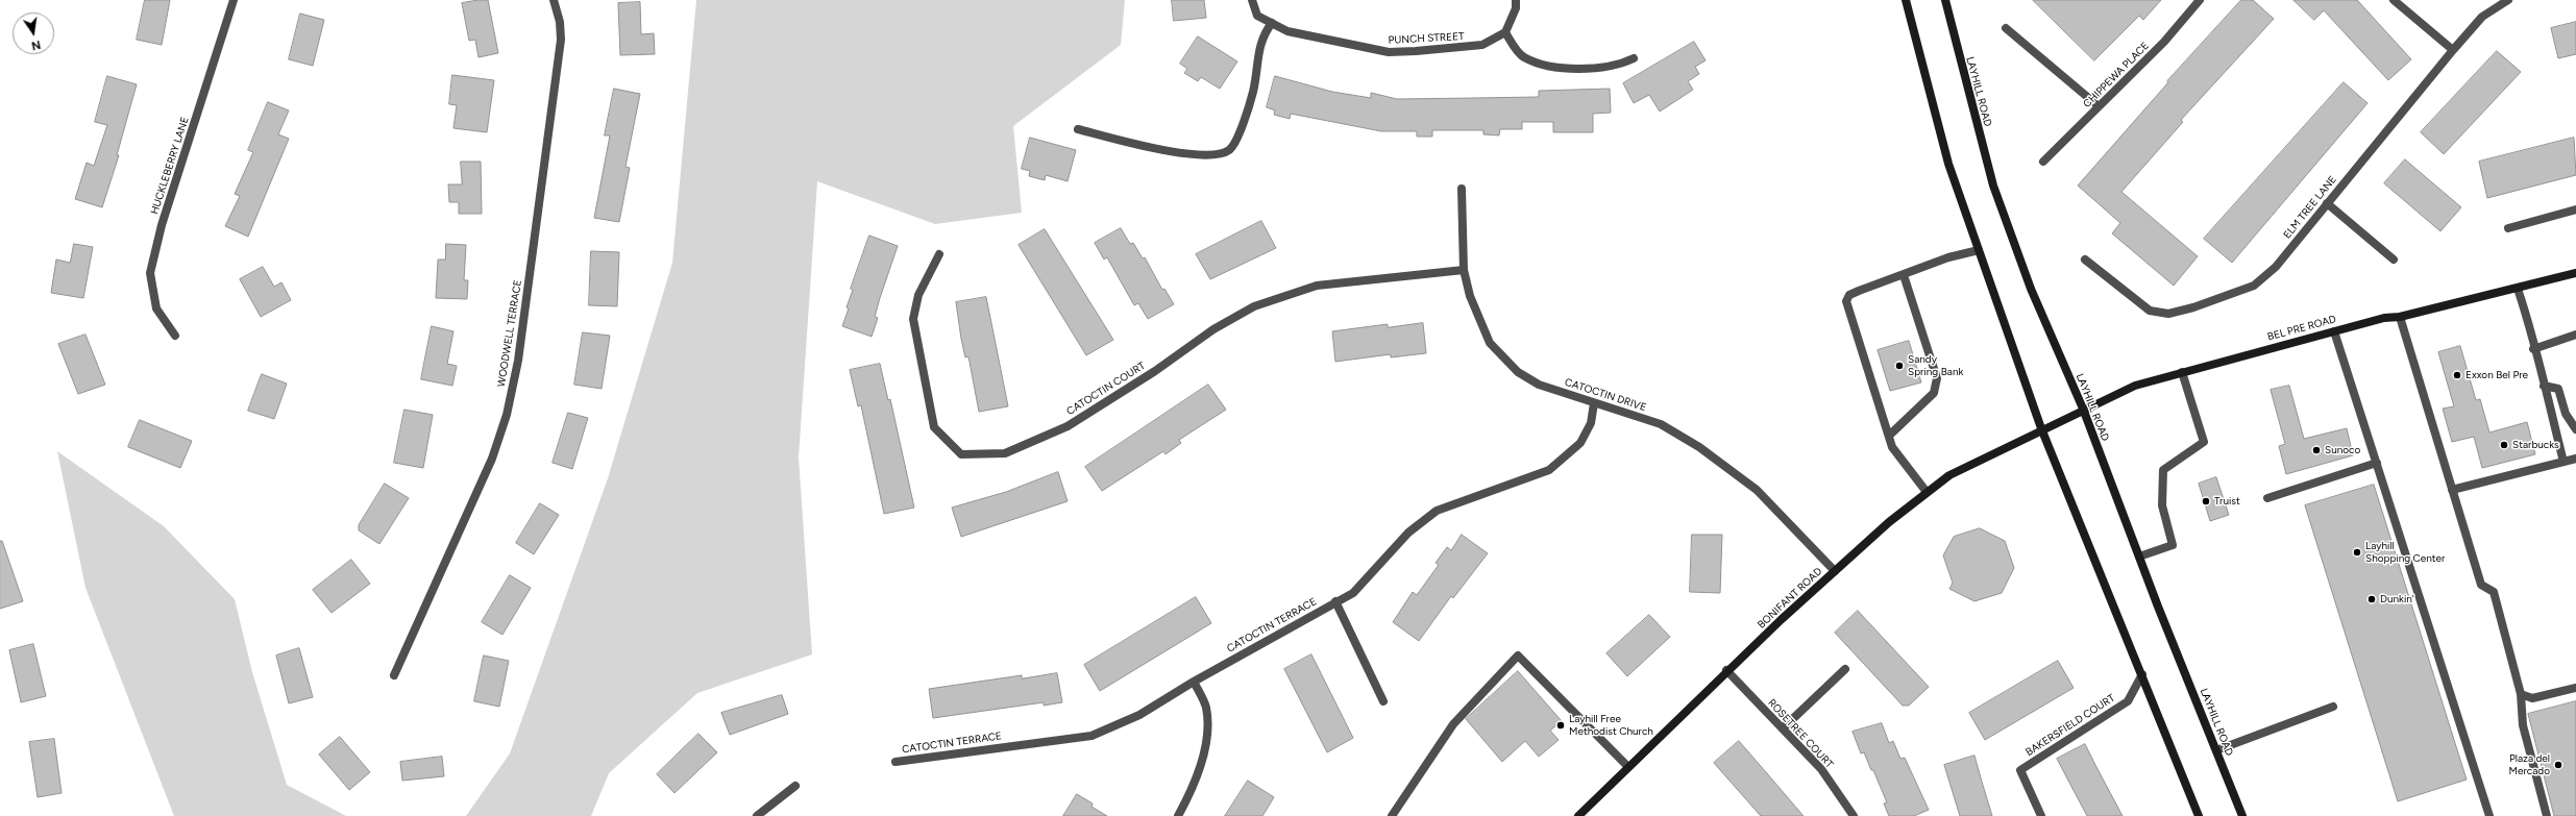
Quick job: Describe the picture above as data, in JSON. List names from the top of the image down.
{
  "streets": {
    "main road": ["LAYHILL ROAD", "BEL PRE ROAD", "BONIFANT ROAD"],
    "street": [
      "PUNCH STREET",
      "CHIPPEWA PLACE",
      "HUCKLEBERRY LANE",
      "ELM TREE LANE",
      "WOODWELL TERRACE",
      "CATOCTIN COURT",
      "CATOCTIN DRIVE",
      "CATOCTIN TERRACE",
      "BAKERSFIELD COURT",
      "ROSETREE COURT"
    ]
  },
  "crossings": [
    ["LAYHILL ROAD", "BEL PRE ROAD"],
    ["BEL PRE ROAD", "BONIFANT ROAD"],
    ["CATOCTIN COURT", "CATOCTIN DRIVE"],
    ["CATOCTIN DRIVE", "BONIFANT ROAD"],
    ["CATOCTIN DRIVE", "CATOCTIN TERRACE"],
    ["BONIFANT ROAD", "ROSETREE COURT"]
  ],
  "places": [
    "Sandy Spring Bank",
    "Exxon Bel Pre",
    "Starbucks",
    "Sunoco",
    "Truist",
    "Layhill Shopping Center",
    "Dunkin'",
    "Layhill Free Methodist Church",
    "Plaza del Mercado"
  ],
  "north": "bottom"
}
